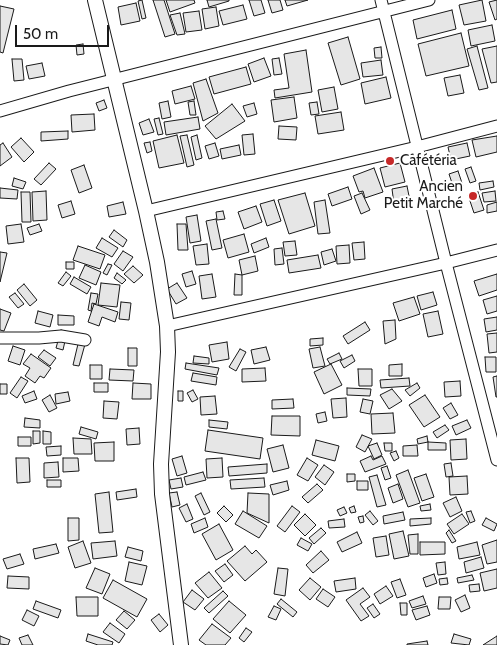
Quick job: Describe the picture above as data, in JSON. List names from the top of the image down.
{
  "places": ["Cafétéria", "Ancien Petit Marché"],
  "scale_bar": "50 m"
}
